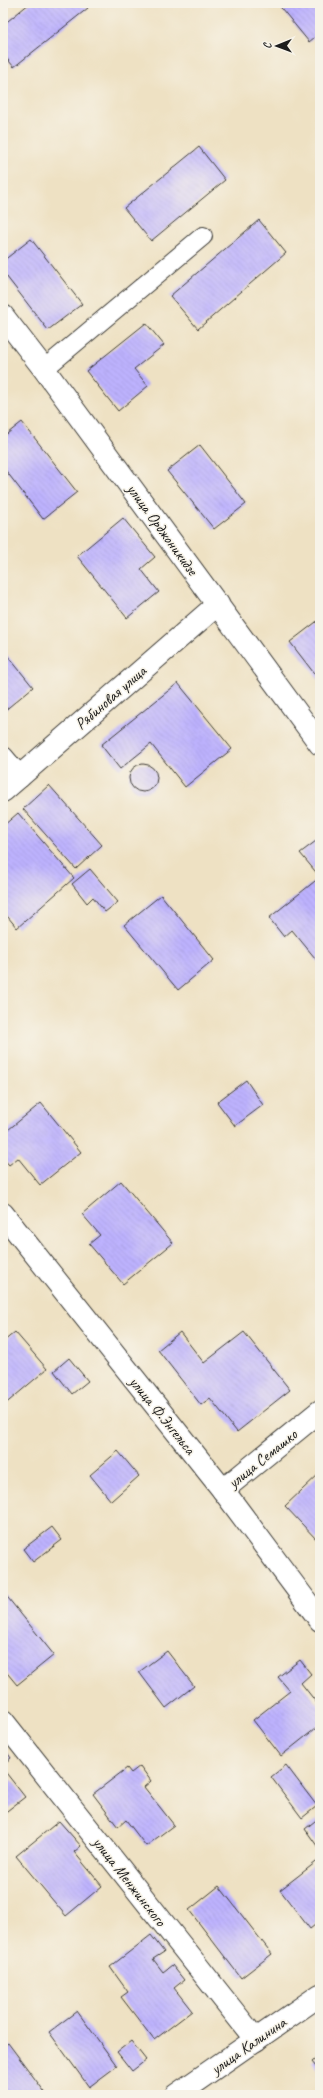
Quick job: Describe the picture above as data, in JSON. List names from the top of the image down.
{
  "streets": {
    "street": [
      "улица Орджоникидзе",
      "Рябиновая улица",
      "улица Ф.Энгельса",
      "улица Семашко",
      "улица Менжинского",
      "улица Калинина"
    ]
  },
  "crossings": [
    ["улица Орджоникидзе", "Рябиновая улица"],
    ["улица Ф.Энгельса", "улица Семашко"],
    ["улица Менжинского", "улица Калинина"]
  ],
  "north": "left"
}
